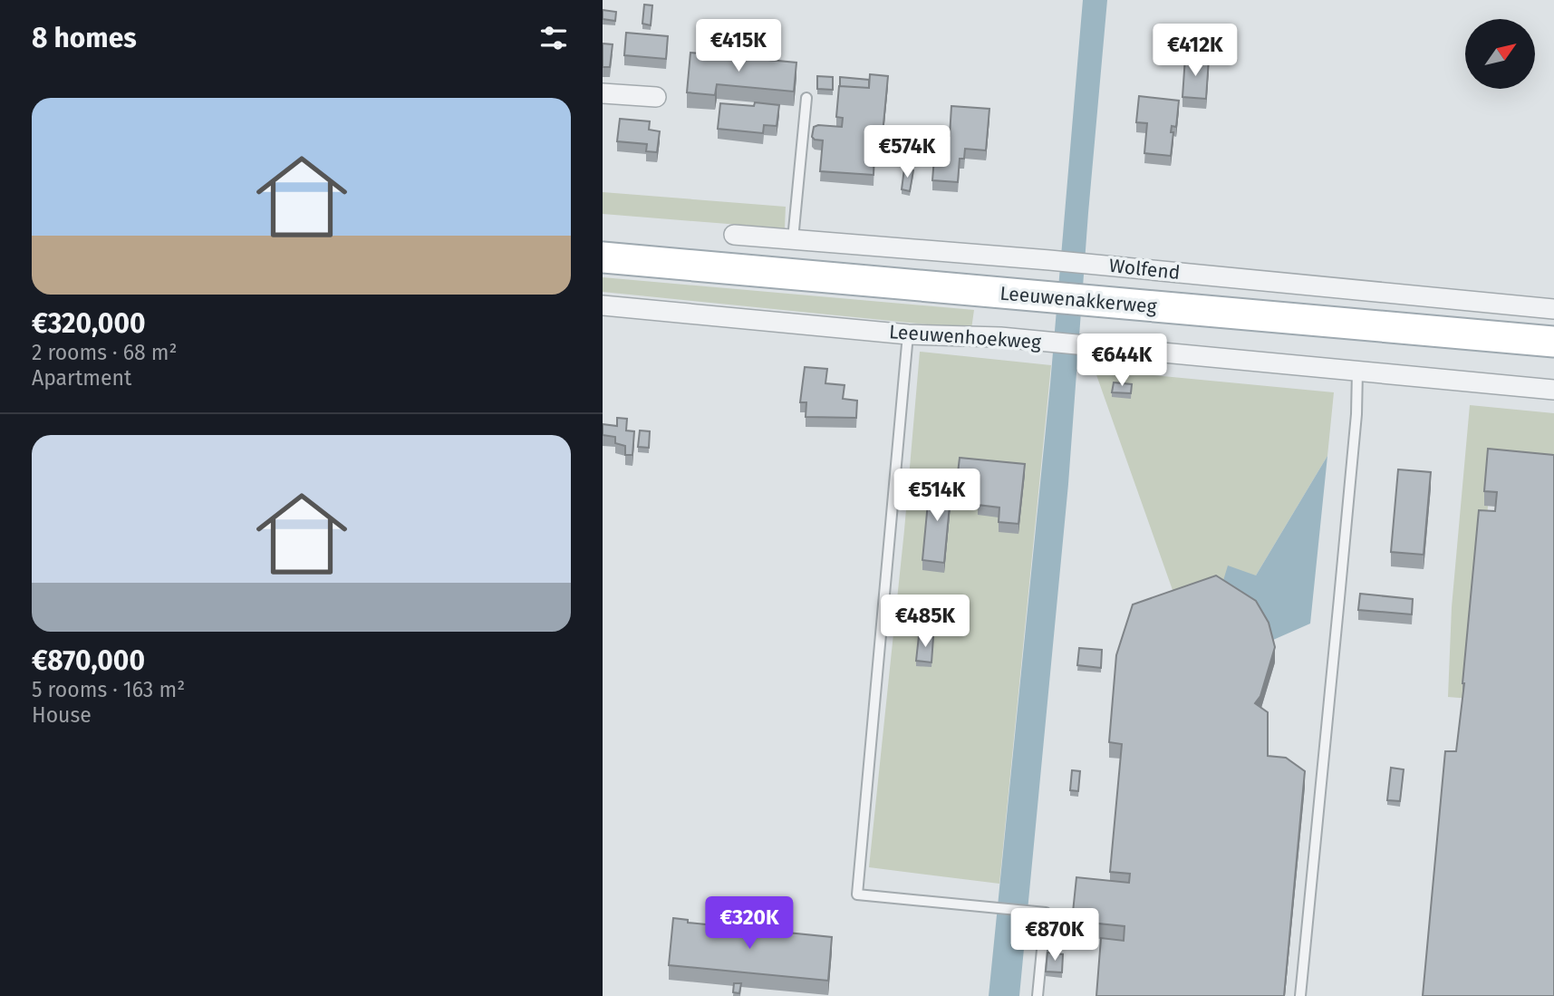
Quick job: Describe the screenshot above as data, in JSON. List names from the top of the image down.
{
  "streets": {
    "main road": ["Leeuwenakkerweg"],
    "street": ["Wolfend", "Leeuwenhoekweg"]
  },
  "north": "top right",
  "page": {
    "heading": "8 homes",
    "price": [
      "€415K",
      "€412K",
      "€574K",
      "€644K",
      "€514K",
      "€485K",
      "€320K",
      "€870K"
    ],
    "list": [
      {
        "name": "€320,000",
        "note": "2 rooms · 68 m² · Apartment"
      },
      {
        "name": "€870,000",
        "note": "5 rooms · 163 m² · House"
      }
    ]
  }
}
